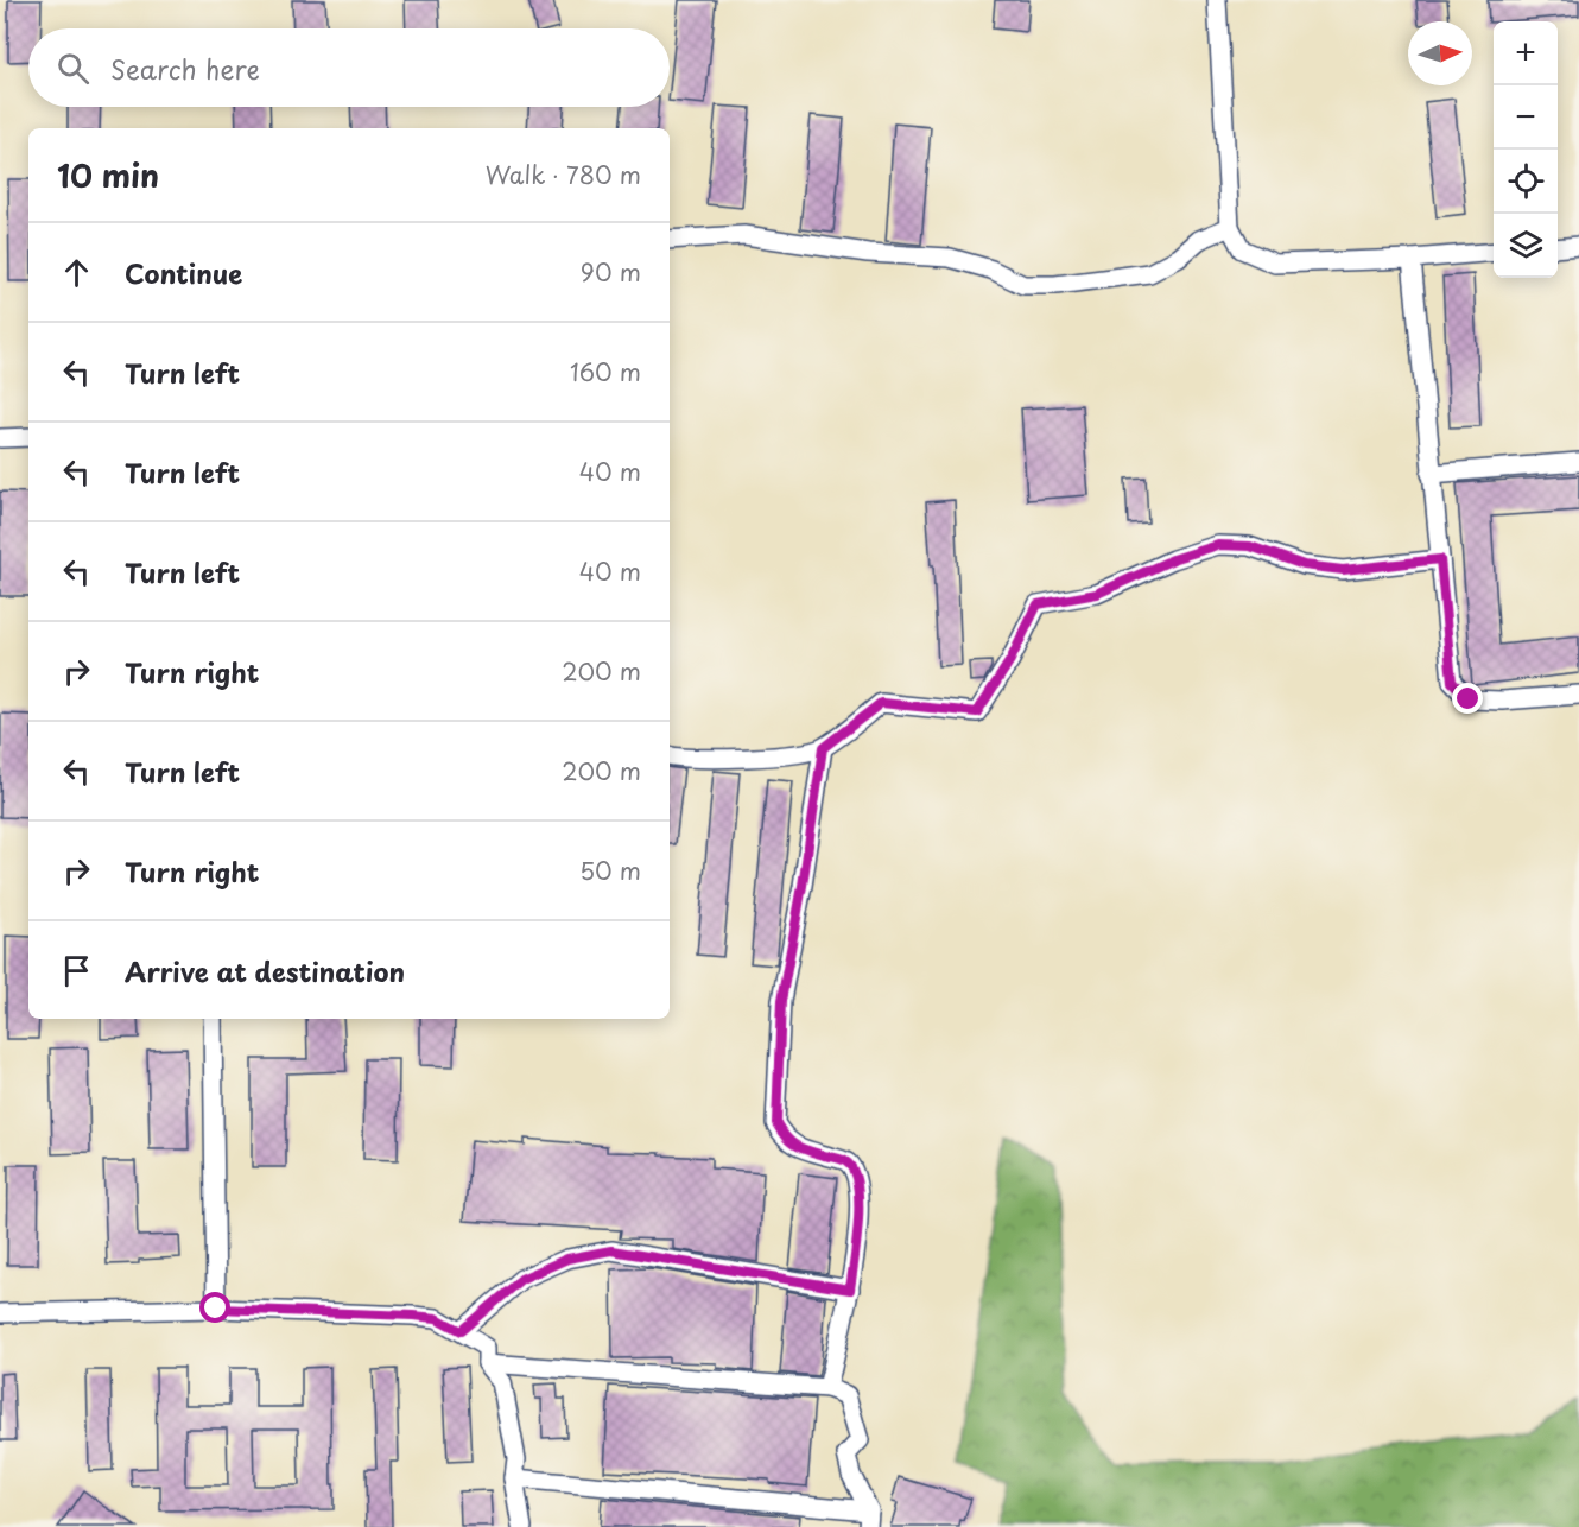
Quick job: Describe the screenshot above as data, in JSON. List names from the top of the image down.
{
  "north": "right",
  "page": {
    "map_buttons": ["+", "−"],
    "search": "Search here",
    "heading": ["10 min", "Walk · 780 m"],
    "list": [
      ["Continue", "90 m"],
      ["Turn left", "160 m"],
      ["Turn left", "40 m"],
      ["Turn left", "40 m"],
      ["Turn right", "200 m"],
      ["Turn left", "200 m"],
      ["Turn right", "50 m"],
      "Arrive at destination"
    ]
  }
}
